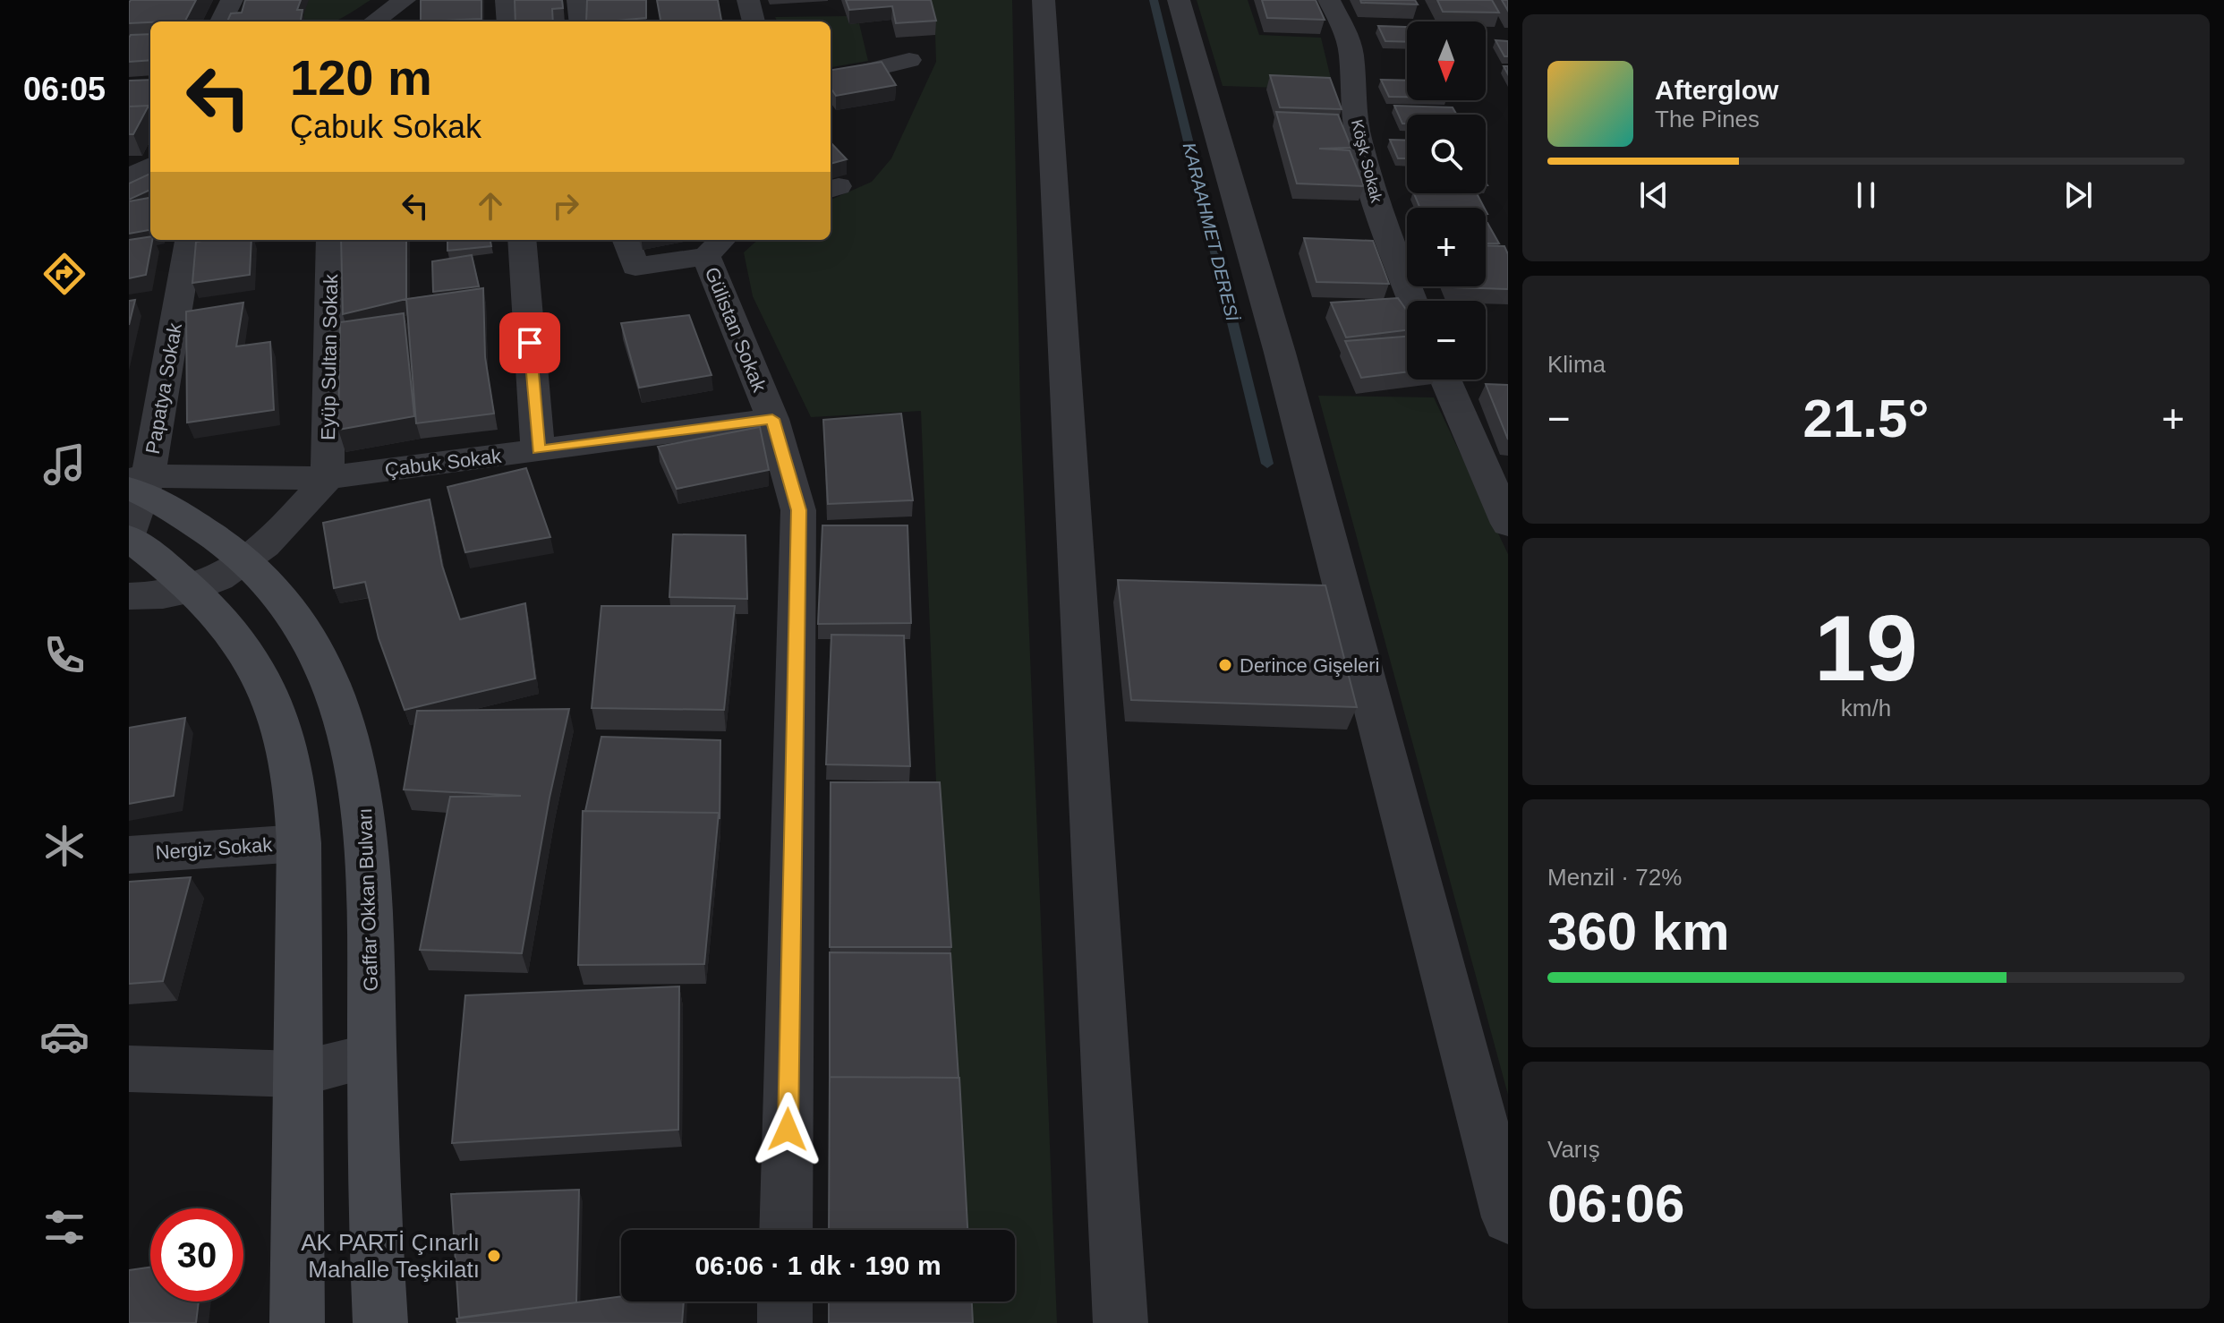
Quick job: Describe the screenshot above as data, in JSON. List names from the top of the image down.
{
  "streets": {
    "main road": ["Gaffar Okkan Bulvarı"],
    "street": [
      "Köşk Sokak",
      "Gülistan Sokak",
      "Eyüp Sultan Sokak",
      "Papatya Sokak",
      "Çabuk Sokak",
      "Nergiz Sokak"
    ]
  },
  "crossings": [
    ["Gülistan Sokak", "Çabuk Sokak"],
    ["Eyüp Sultan Sokak", "Çabuk Sokak"],
    ["Papatya Sokak", "Çabuk Sokak"],
    ["Papatya Sokak", "Gaffar Okkan Bulvarı"],
    ["Çabuk Sokak", "Gaffar Okkan Bulvarı"]
  ],
  "water": ["KARAAHMET DERESİ"],
  "places": ["Derince Gişeleri", "AK PARTİ Çınarlı Mahalle Teşkilatı"],
  "north": "bottom",
  "page": {
    "tabs": "06:05",
    "map_buttons": ["+", "−"],
    "turn": ["120 m", "Çabuk Sokak"],
    "song": ["Afterglow", "The Pines"],
    "tile": [
      "Klima",
      ["19", "km/h"],
      ["Menzil · 72%", "360 km"],
      ["Varış", "06:06"]
    ],
    "heat": ["−", "21.5°", "+"],
    "limit": "30",
    "trip": "06:06 · 1 dk · 190 m"
  }
}
